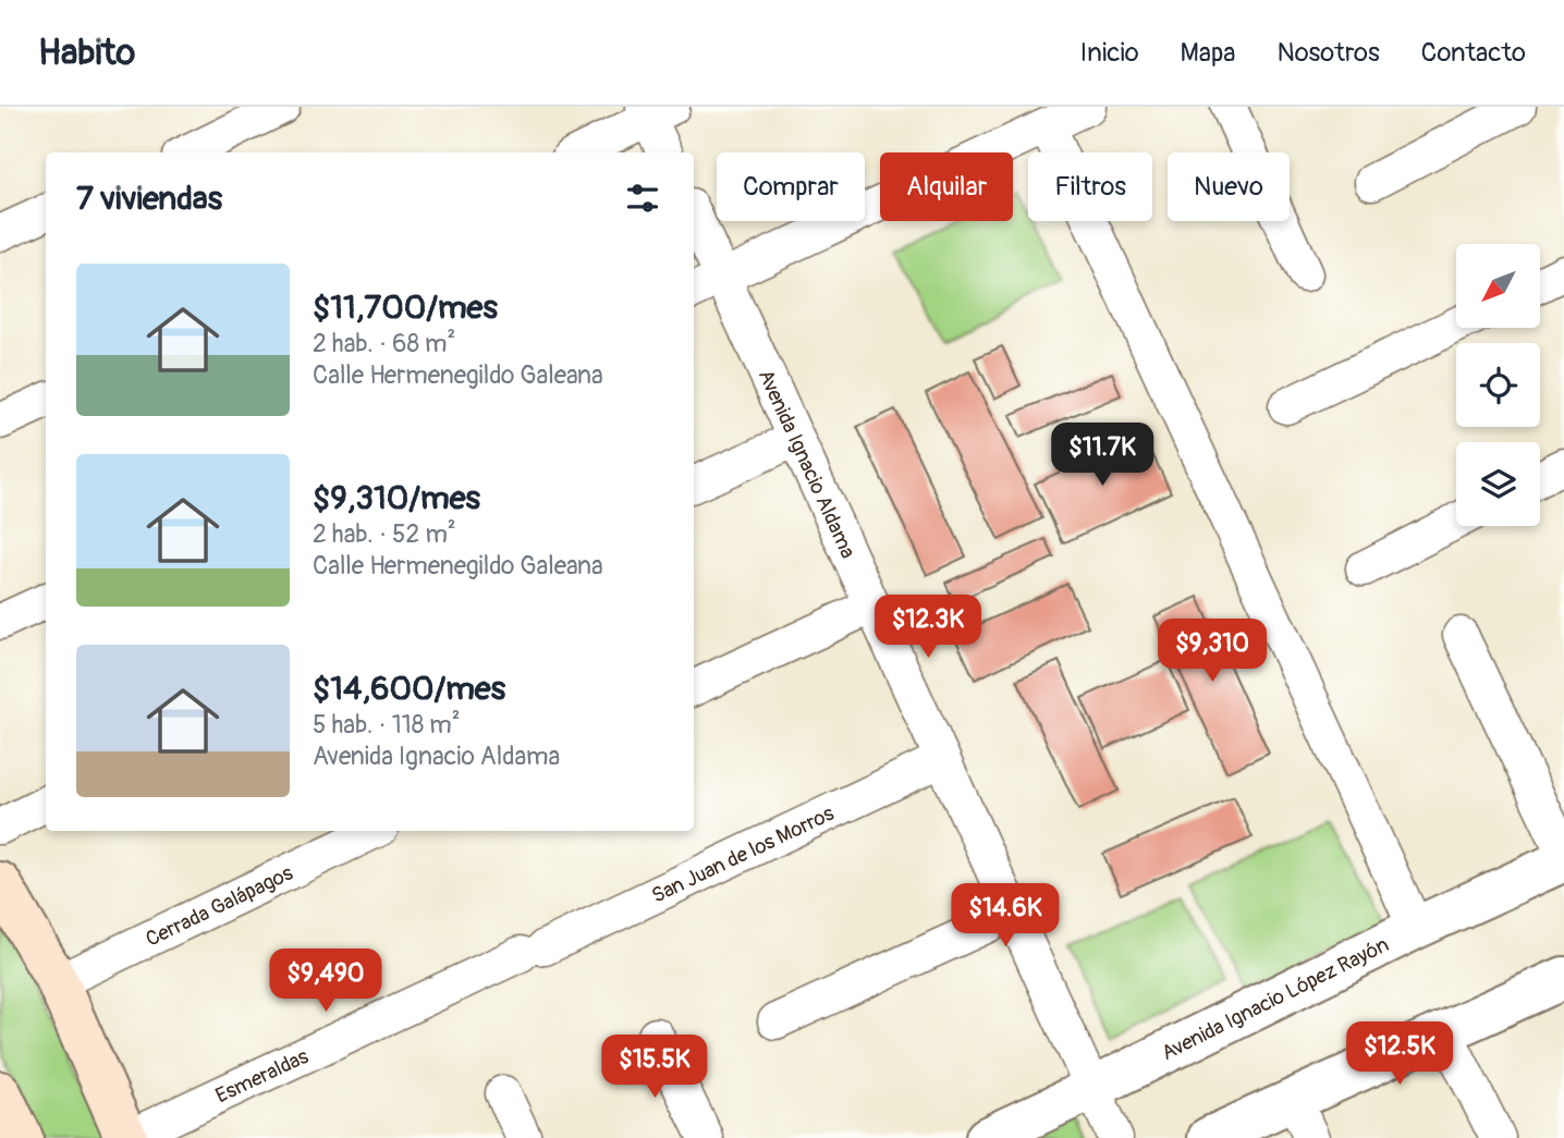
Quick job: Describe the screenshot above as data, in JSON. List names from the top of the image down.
{
  "streets": {
    "street": [
      "Avenida Ignacio Aldama",
      "San Juan de los Morros",
      "Cerrada Galápagos",
      "Avenida Ignacio López Rayón",
      "Esmeraldas"
    ]
  },
  "crossings": [
    ["Avenida Ignacio Aldama", "San Juan de los Morros"],
    ["Avenida Ignacio Aldama", "Avenida Ignacio López Rayón"],
    ["San Juan de los Morros", "Esmeraldas"]
  ],
  "north": "bottom left",
  "page": {
    "header": "Habito",
    "nav": [
      "Inicio",
      "Mapa",
      "Nosotros",
      "Contacto"
    ],
    "chip": [
      "Comprar",
      "Alquilar",
      "Filtros",
      "Nuevo"
    ],
    "heading": "7 viviendas",
    "list": [
      {
        "name": "$11,700/mes",
        "note": "2 hab. · 68 m² · Calle Hermenegildo Galeana"
      },
      {
        "name": "$9,310/mes",
        "note": "2 hab. · 52 m² · Calle Hermenegildo Galeana"
      },
      {
        "name": "$14,600/mes",
        "note": "5 hab. · 118 m² · Avenida Ignacio Aldama"
      }
    ],
    "price": [
      "$11.7K",
      "$12.3K",
      "$9,310",
      "$14.6K",
      "$9,490",
      "$12.5K",
      "$15.5K"
    ]
  }
}
